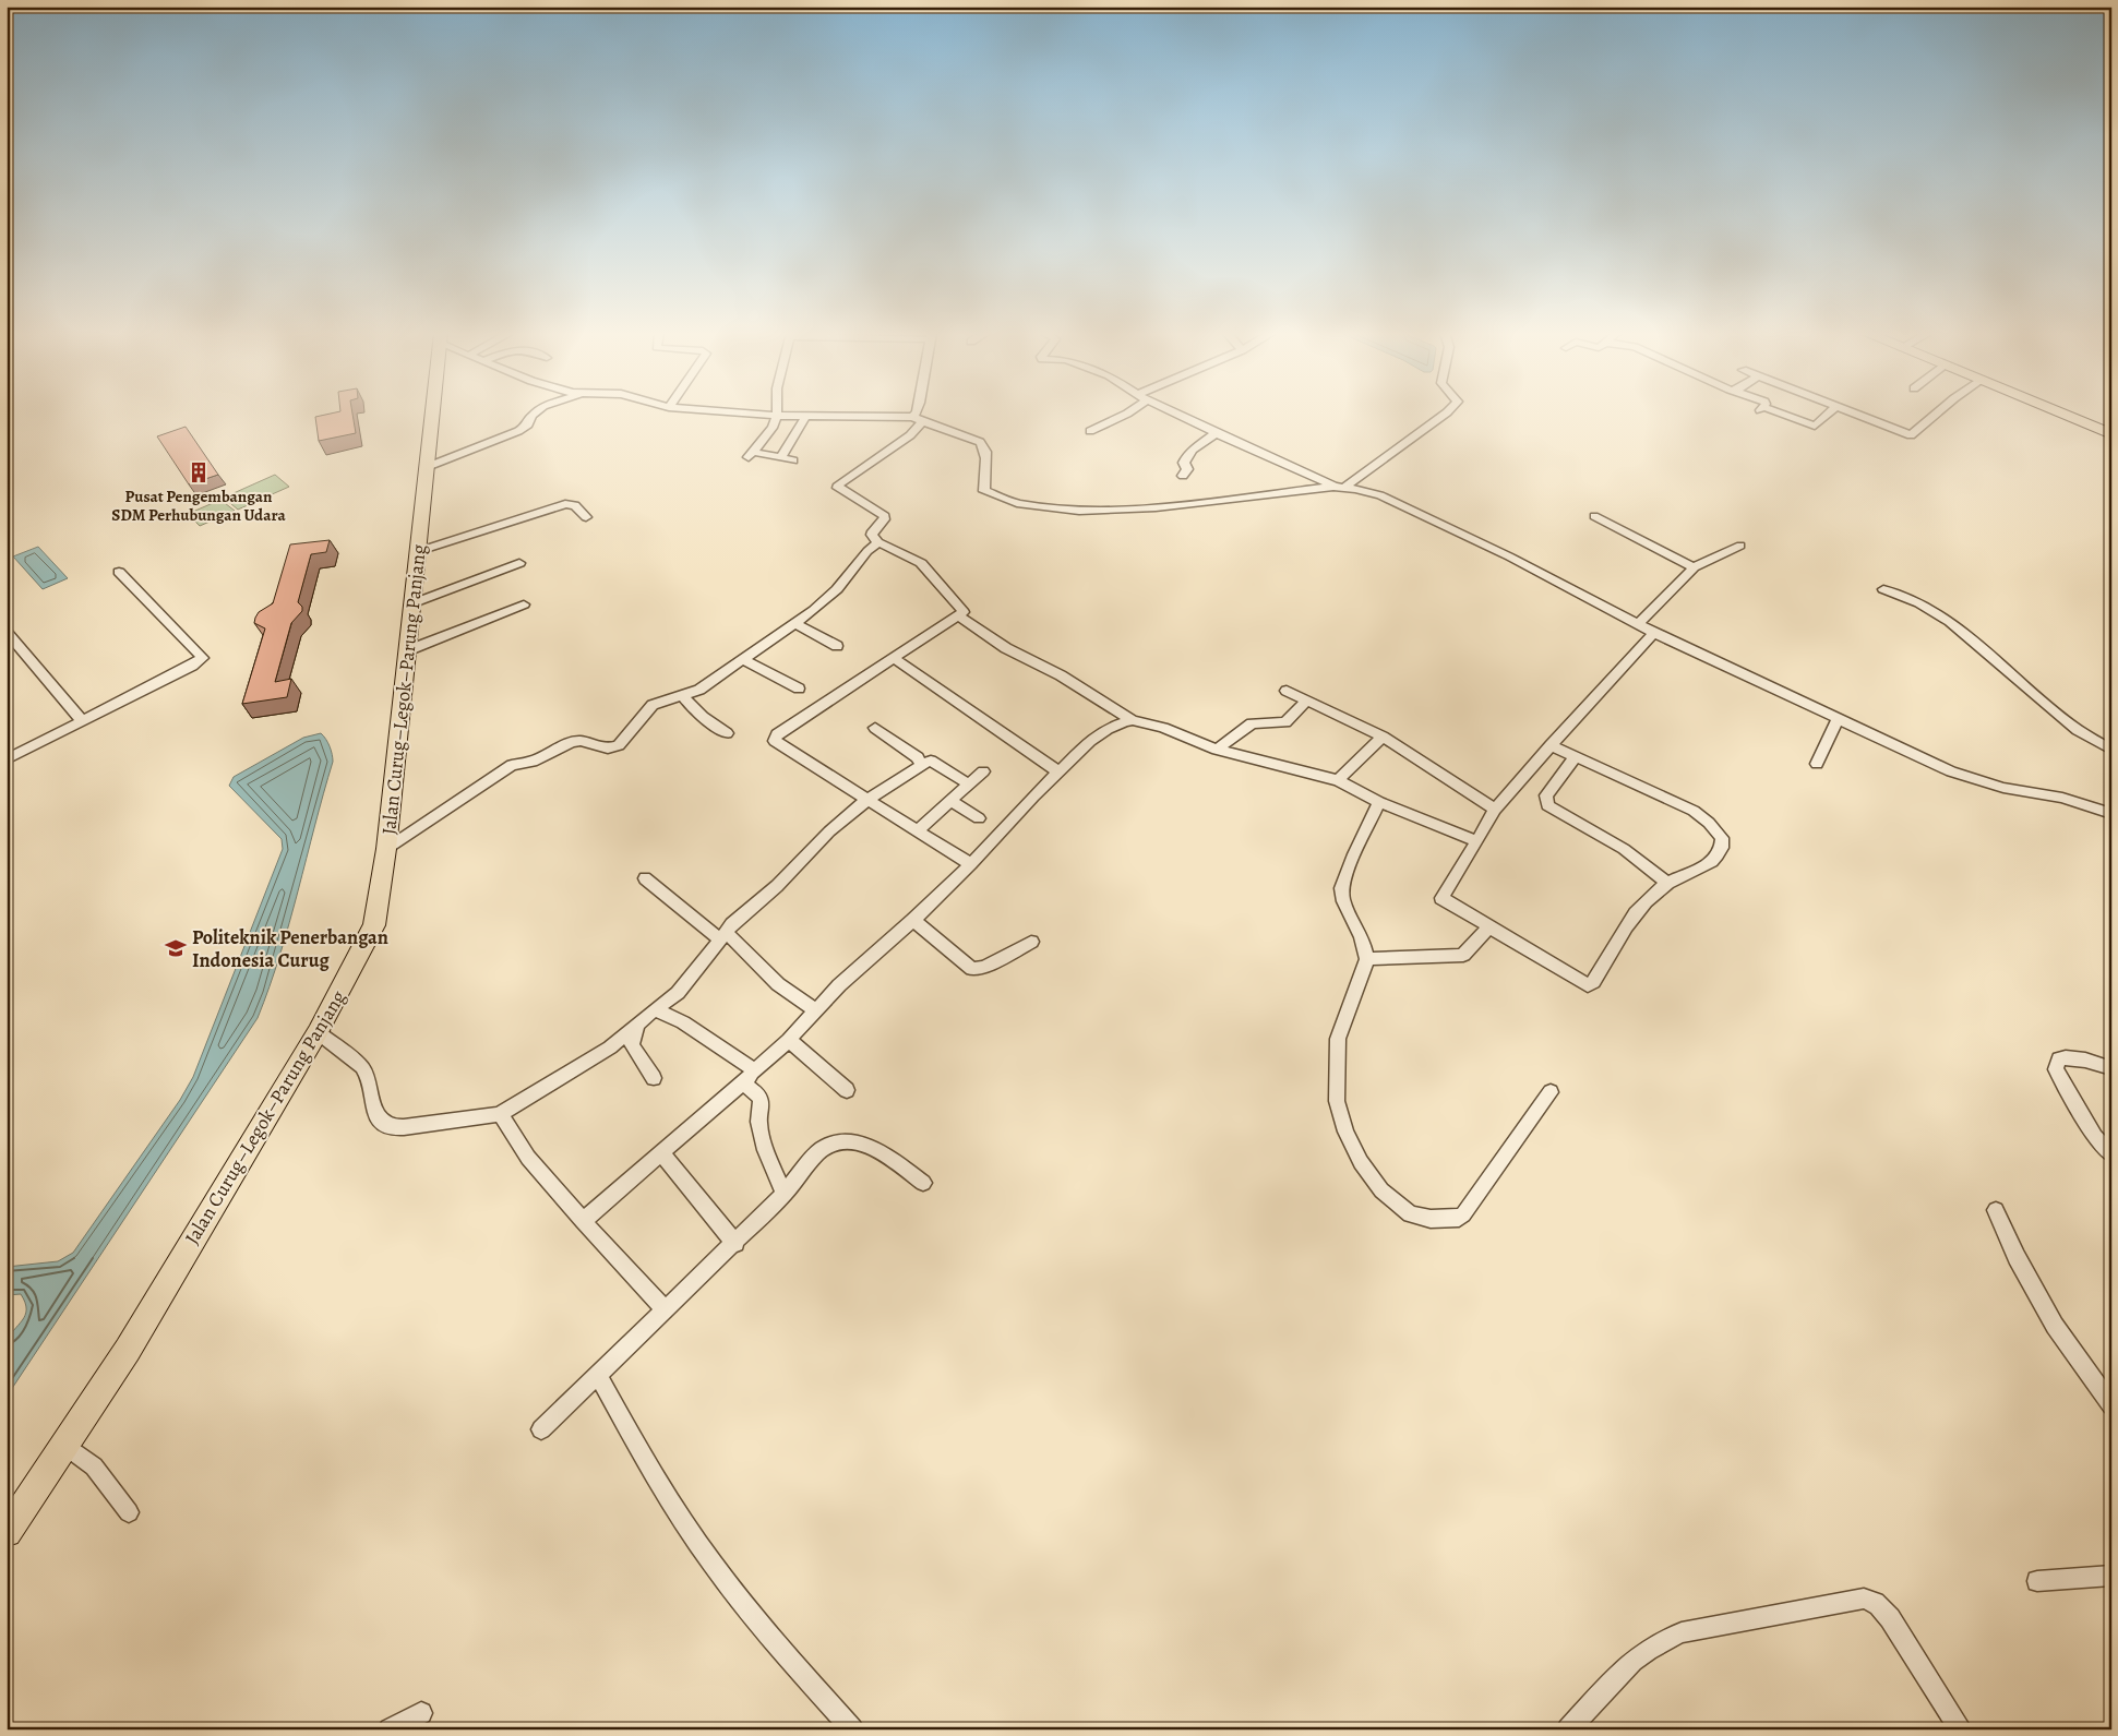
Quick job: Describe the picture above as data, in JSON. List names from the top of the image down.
{
  "streets": {
    "main road": ["Jalan Curug–Legok–Parung Panjang"]
  },
  "places": {
    "building": ["Pusat Pengembangan SDM Perhubungan Udara"],
    "school or university": ["Politeknik Penerbangan Indonesia Curug"]
  }
}
